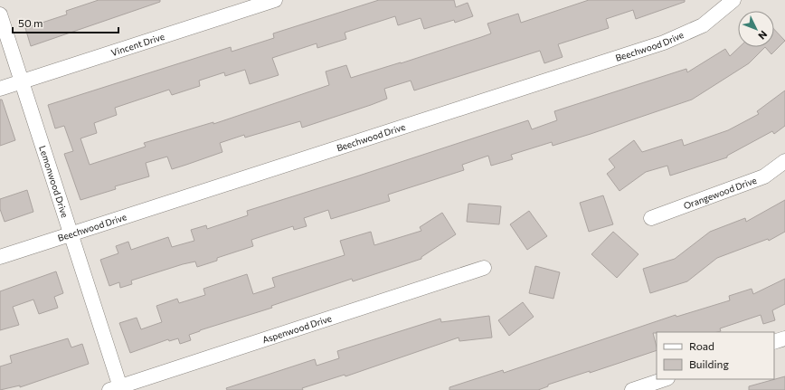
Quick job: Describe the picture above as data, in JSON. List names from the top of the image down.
{
  "streets": {
    "street": [
      "Vincent Drive",
      "Beechwood Drive",
      "Lemonwood Drive",
      "Orangewood Drive",
      "Aspenwood Drive"
    ]
  },
  "crossings": [
    ["Vincent Drive", "Lemonwood Drive"],
    ["Beechwood Drive", "Lemonwood Drive"],
    ["Lemonwood Drive", "Aspenwood Drive"]
  ],
  "legend": ["Road", "Building"],
  "scale_bar": "50 m",
  "north": "bottom right"
}
